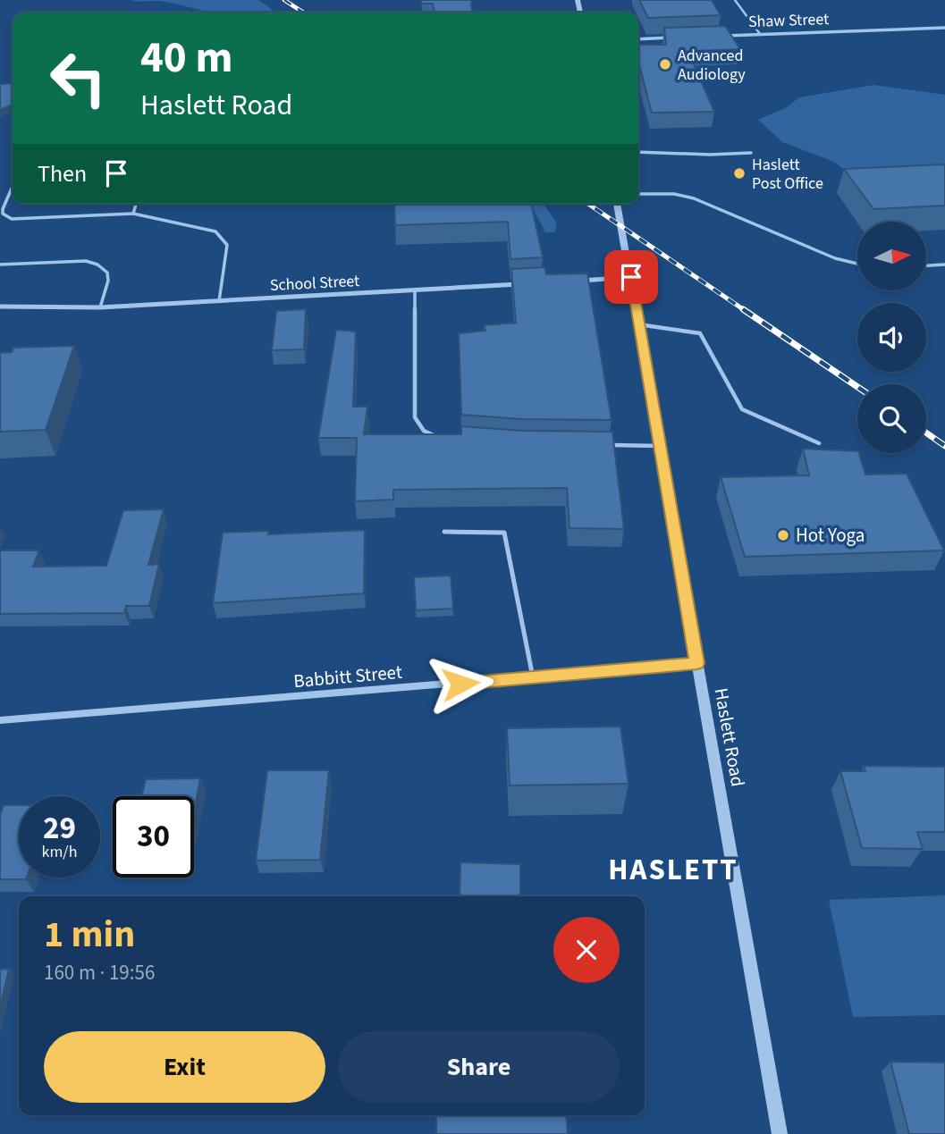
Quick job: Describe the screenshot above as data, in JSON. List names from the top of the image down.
{
  "streets": {
    "street": [
      "Shaw Street",
      "School Street",
      "Babbitt Street",
      "Haslett Road"
    ]
  },
  "crossings": [
    ["Babbitt Street", "Haslett Road"]
  ],
  "districts": ["HASLETT"],
  "places": ["Advanced Audiology", "Haslett Post Office", "Hot Yoga"],
  "north": "right",
  "page": {
    "turn": ["40 m", "Haslett Road"],
    "then": "Then",
    "speed": "29 km/h",
    "limit": "30",
    "heading": ["1 min", "160 m · 19:56"],
    "buttons": ["Exit", "Share"]
  }
}
